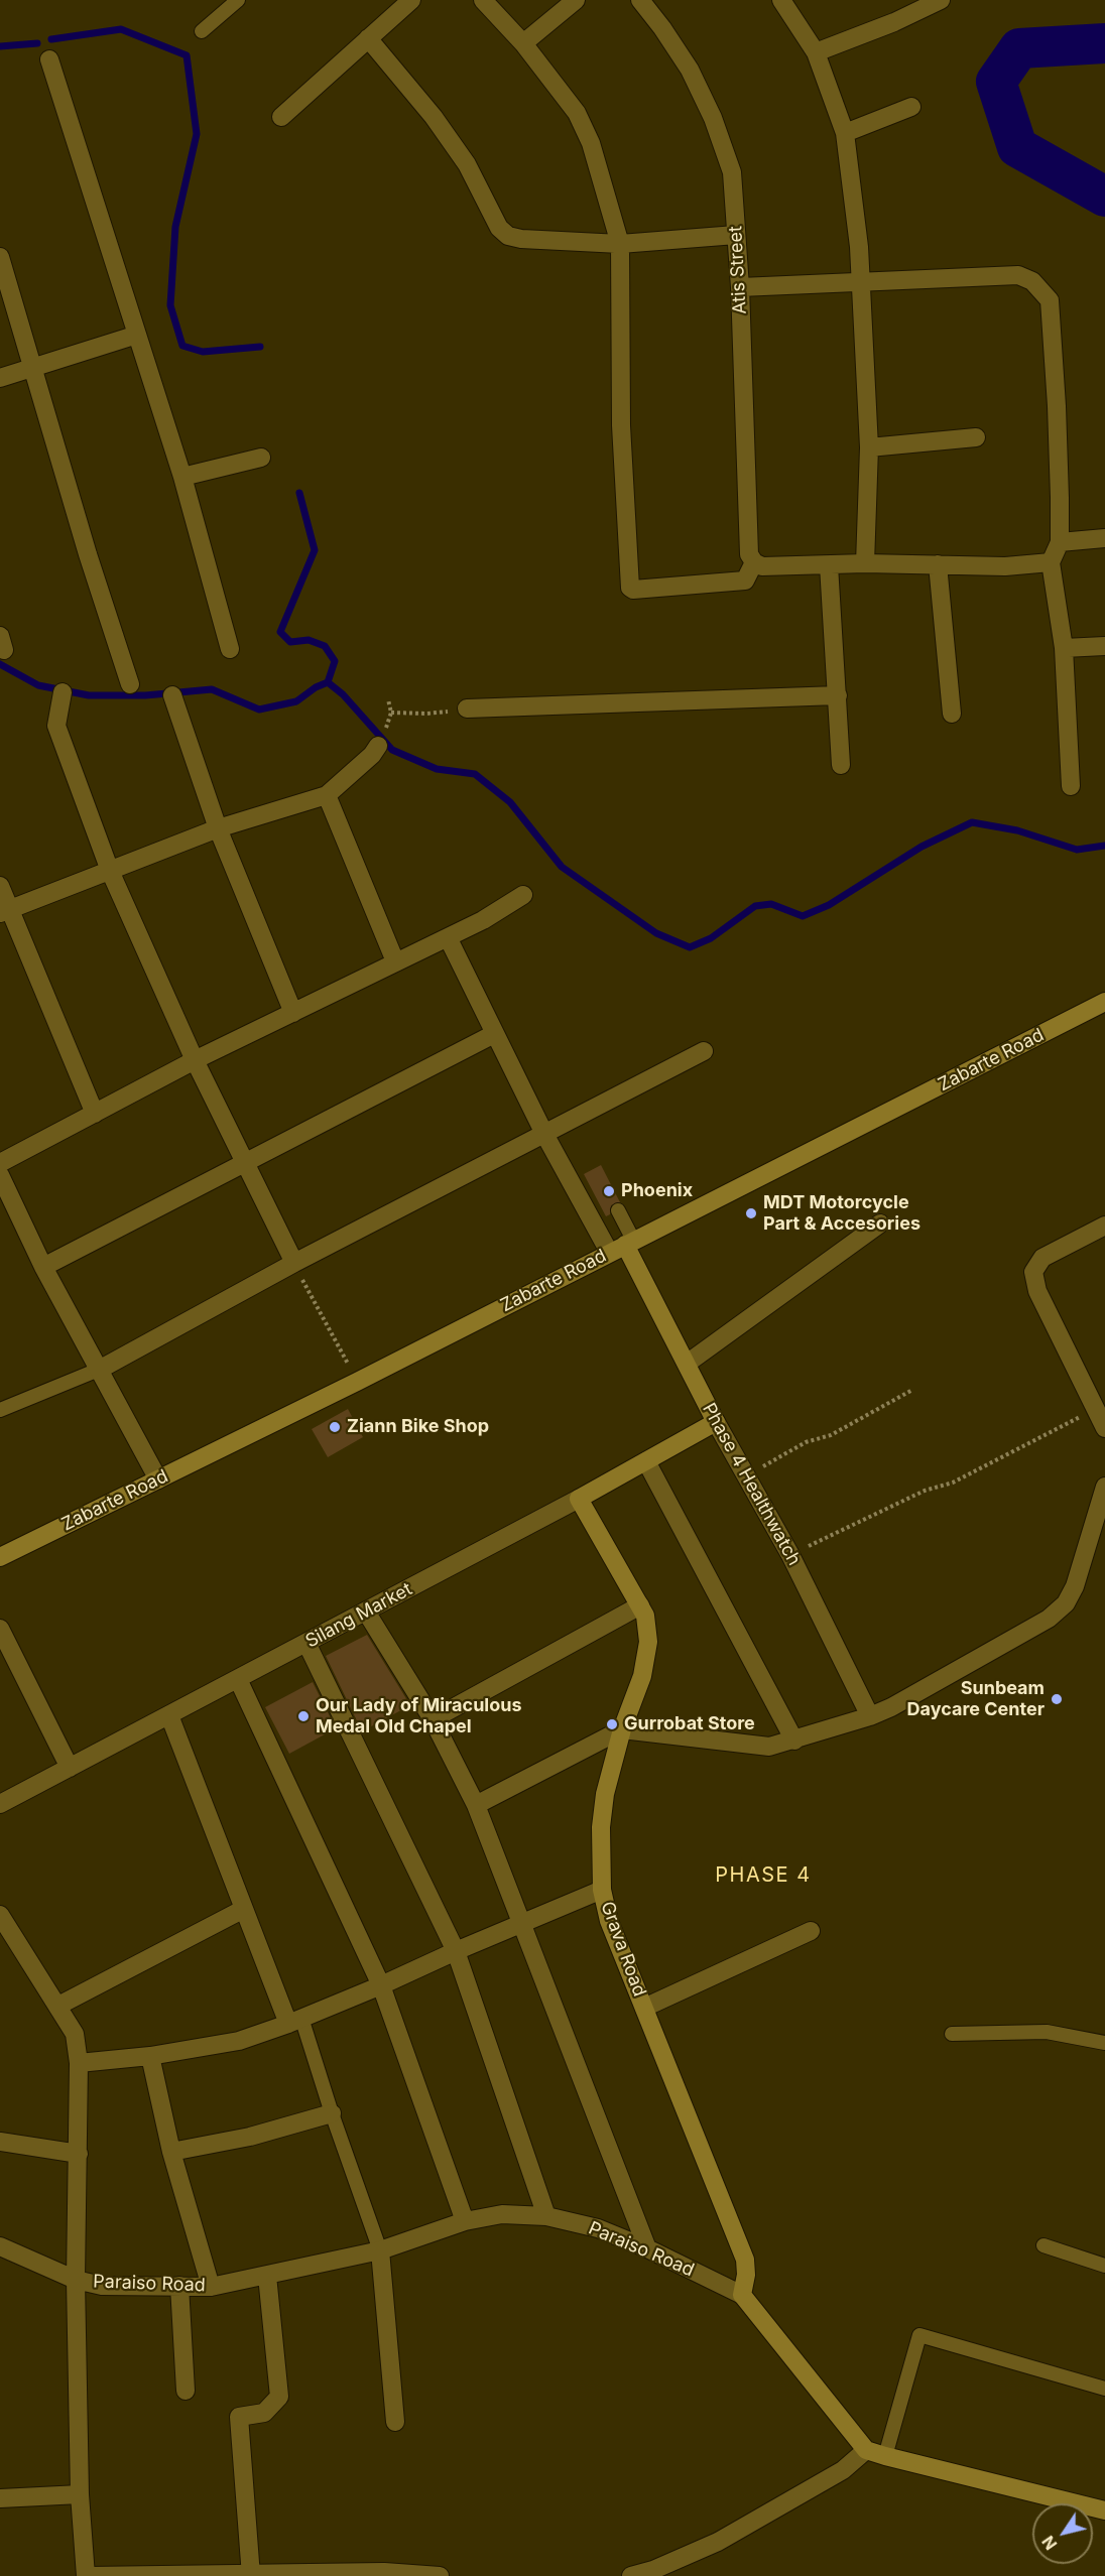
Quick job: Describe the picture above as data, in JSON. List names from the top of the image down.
{
  "streets": {
    "street": [
      "Atis Street",
      "Zabarte Road",
      "Phase 4 Healthwatch",
      "Silang Market",
      "Grava Road",
      "Paraiso Road"
    ]
  },
  "crossings": [
    ["Zabarte Road", "Phase 4 Healthwatch"],
    ["Phase 4 Healthwatch", "Silang Market"],
    ["Silang Market", "Grava Road"],
    ["Grava Road", "Paraiso Road"]
  ],
  "districts": ["PHASE 4"],
  "places": [
    "Phoenix",
    "MDT Motorcycle Part & Accesories",
    "Ziann Bike Shop",
    "Sunbeam Daycare Center",
    "Our Lady of Miraculous Medal Old Chapel",
    "Gurrobat Store"
  ],
  "north": "bottom left"
}
